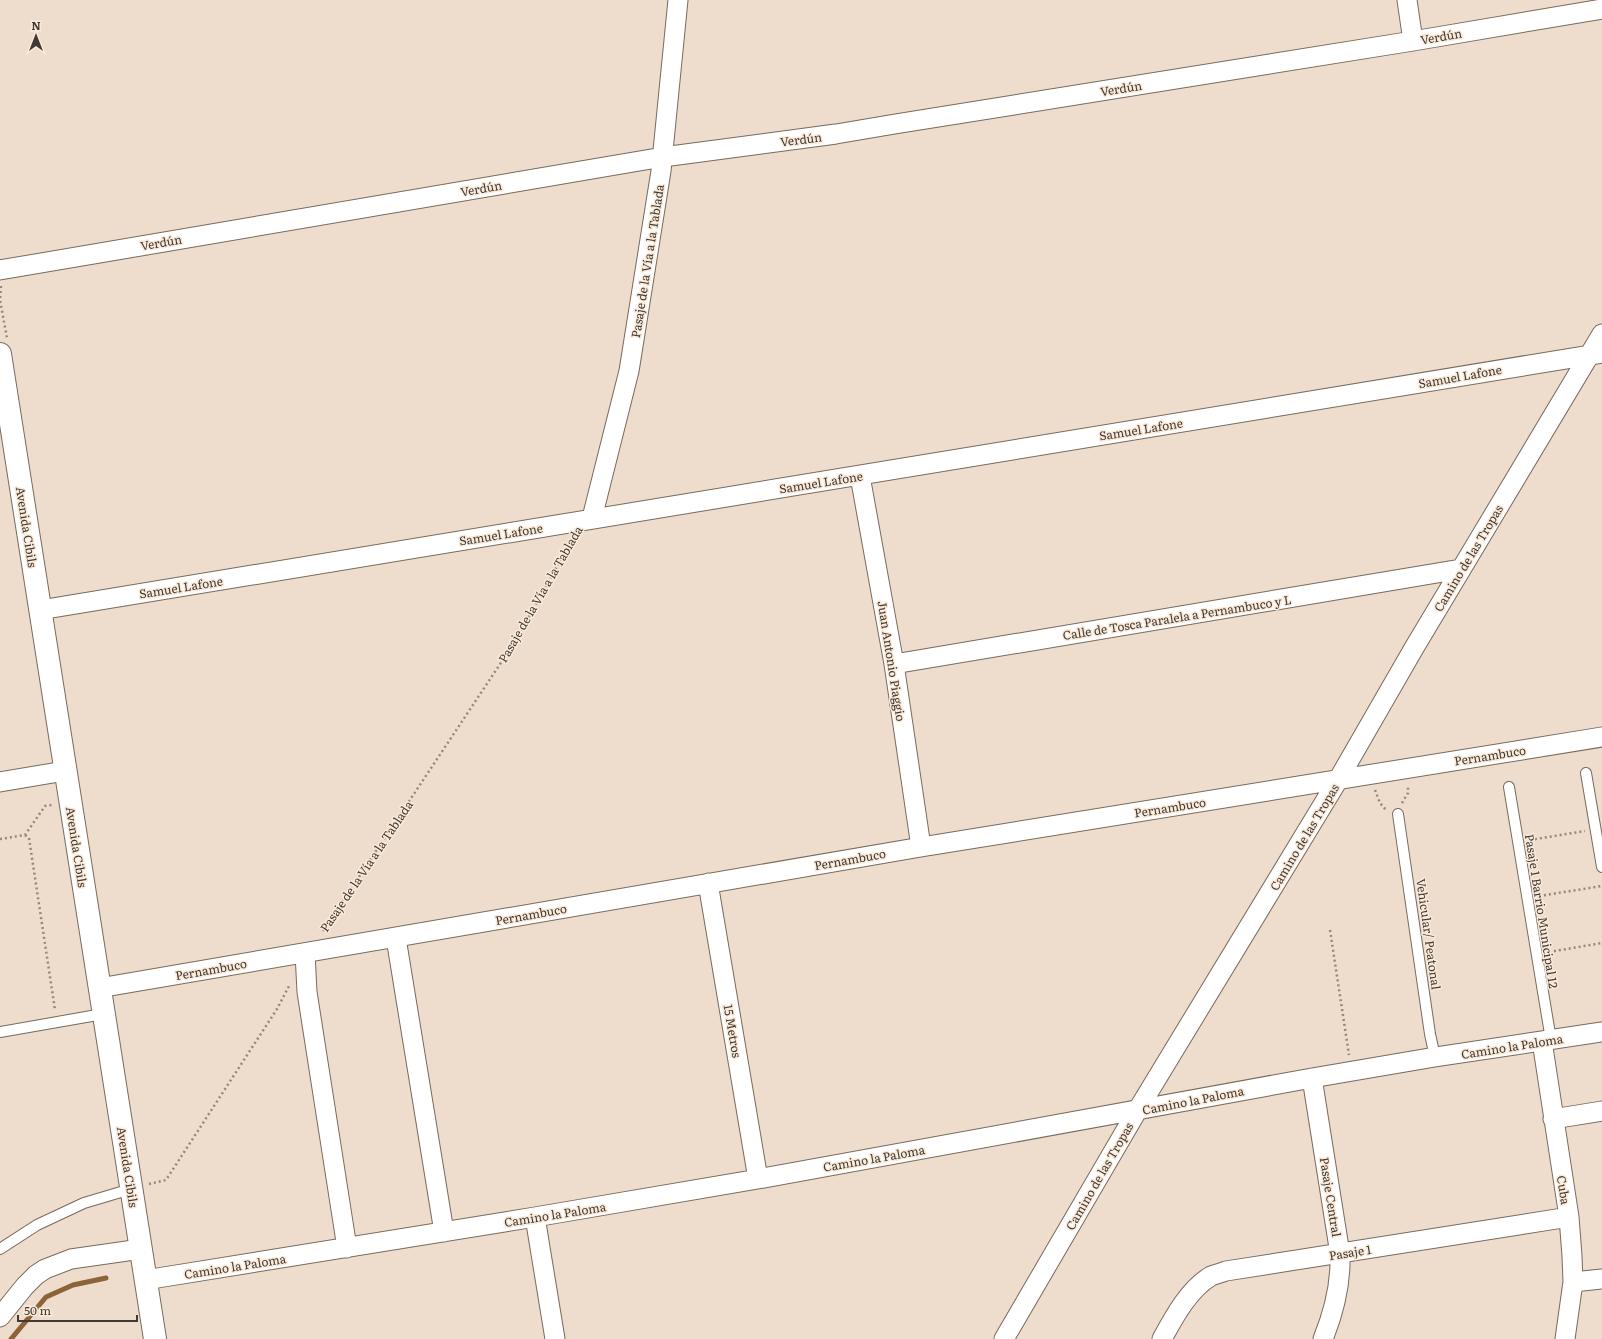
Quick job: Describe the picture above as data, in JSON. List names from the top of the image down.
{
  "streets": {
    "street": [
      "Verdún",
      "Pasaje de la Vía a la Tablada",
      "Samuel Lafone",
      "Avenida Cibils",
      "Camino de las Tropas",
      "Calle de Tosca Paralela a Pernambuco y L",
      "Juan Antonio Piaggio",
      "Pernambuco",
      "15 Metros",
      "Camino la Paloma",
      "Cuba",
      "Pasaje Central",
      "Pasaje 1"
    ],
    "lane": ["Pasaje 1 Barrio Municipal 12", "Vehicular/ Peatonal"]
  },
  "crossings": [
    ["Verdún", "Pasaje de la Vía a la Tablada"],
    ["Pasaje de la Vía a la Tablada", "Samuel Lafone"],
    ["Pasaje de la Vía a la Tablada", "Pernambuco"],
    ["Samuel Lafone", "Avenida Cibils"],
    ["Samuel Lafone", "Camino de las Tropas"],
    ["Samuel Lafone", "Juan Antonio Piaggio"],
    ["Avenida Cibils", "Pernambuco"],
    ["Avenida Cibils", "Camino la Paloma"],
    ["Camino de las Tropas", "Calle de Tosca Paralela a Pernambuco y L"],
    ["Camino de las Tropas", "Pernambuco"],
    ["Camino de las Tropas", "Camino la Paloma"],
    ["Calle de Tosca Paralela a Pernambuco y L", "Juan Antonio Piaggio"],
    ["Juan Antonio Piaggio", "Pernambuco"],
    ["Pernambuco", "15 Metros"],
    ["Pasaje 1 Barrio Municipal 12", "Camino la Paloma"],
    ["Pasaje 1 Barrio Municipal 12", "Cuba"],
    ["Vehicular/ Peatonal", "Camino la Paloma"],
    ["15 Metros", "Camino la Paloma"],
    ["Camino la Paloma", "Cuba"],
    ["Camino la Paloma", "Pasaje Central"],
    ["Cuba", "Pasaje 1"],
    ["Pasaje Central", "Pasaje 1"]
  ],
  "scale_bar": "50 m",
  "north": "top"
}
